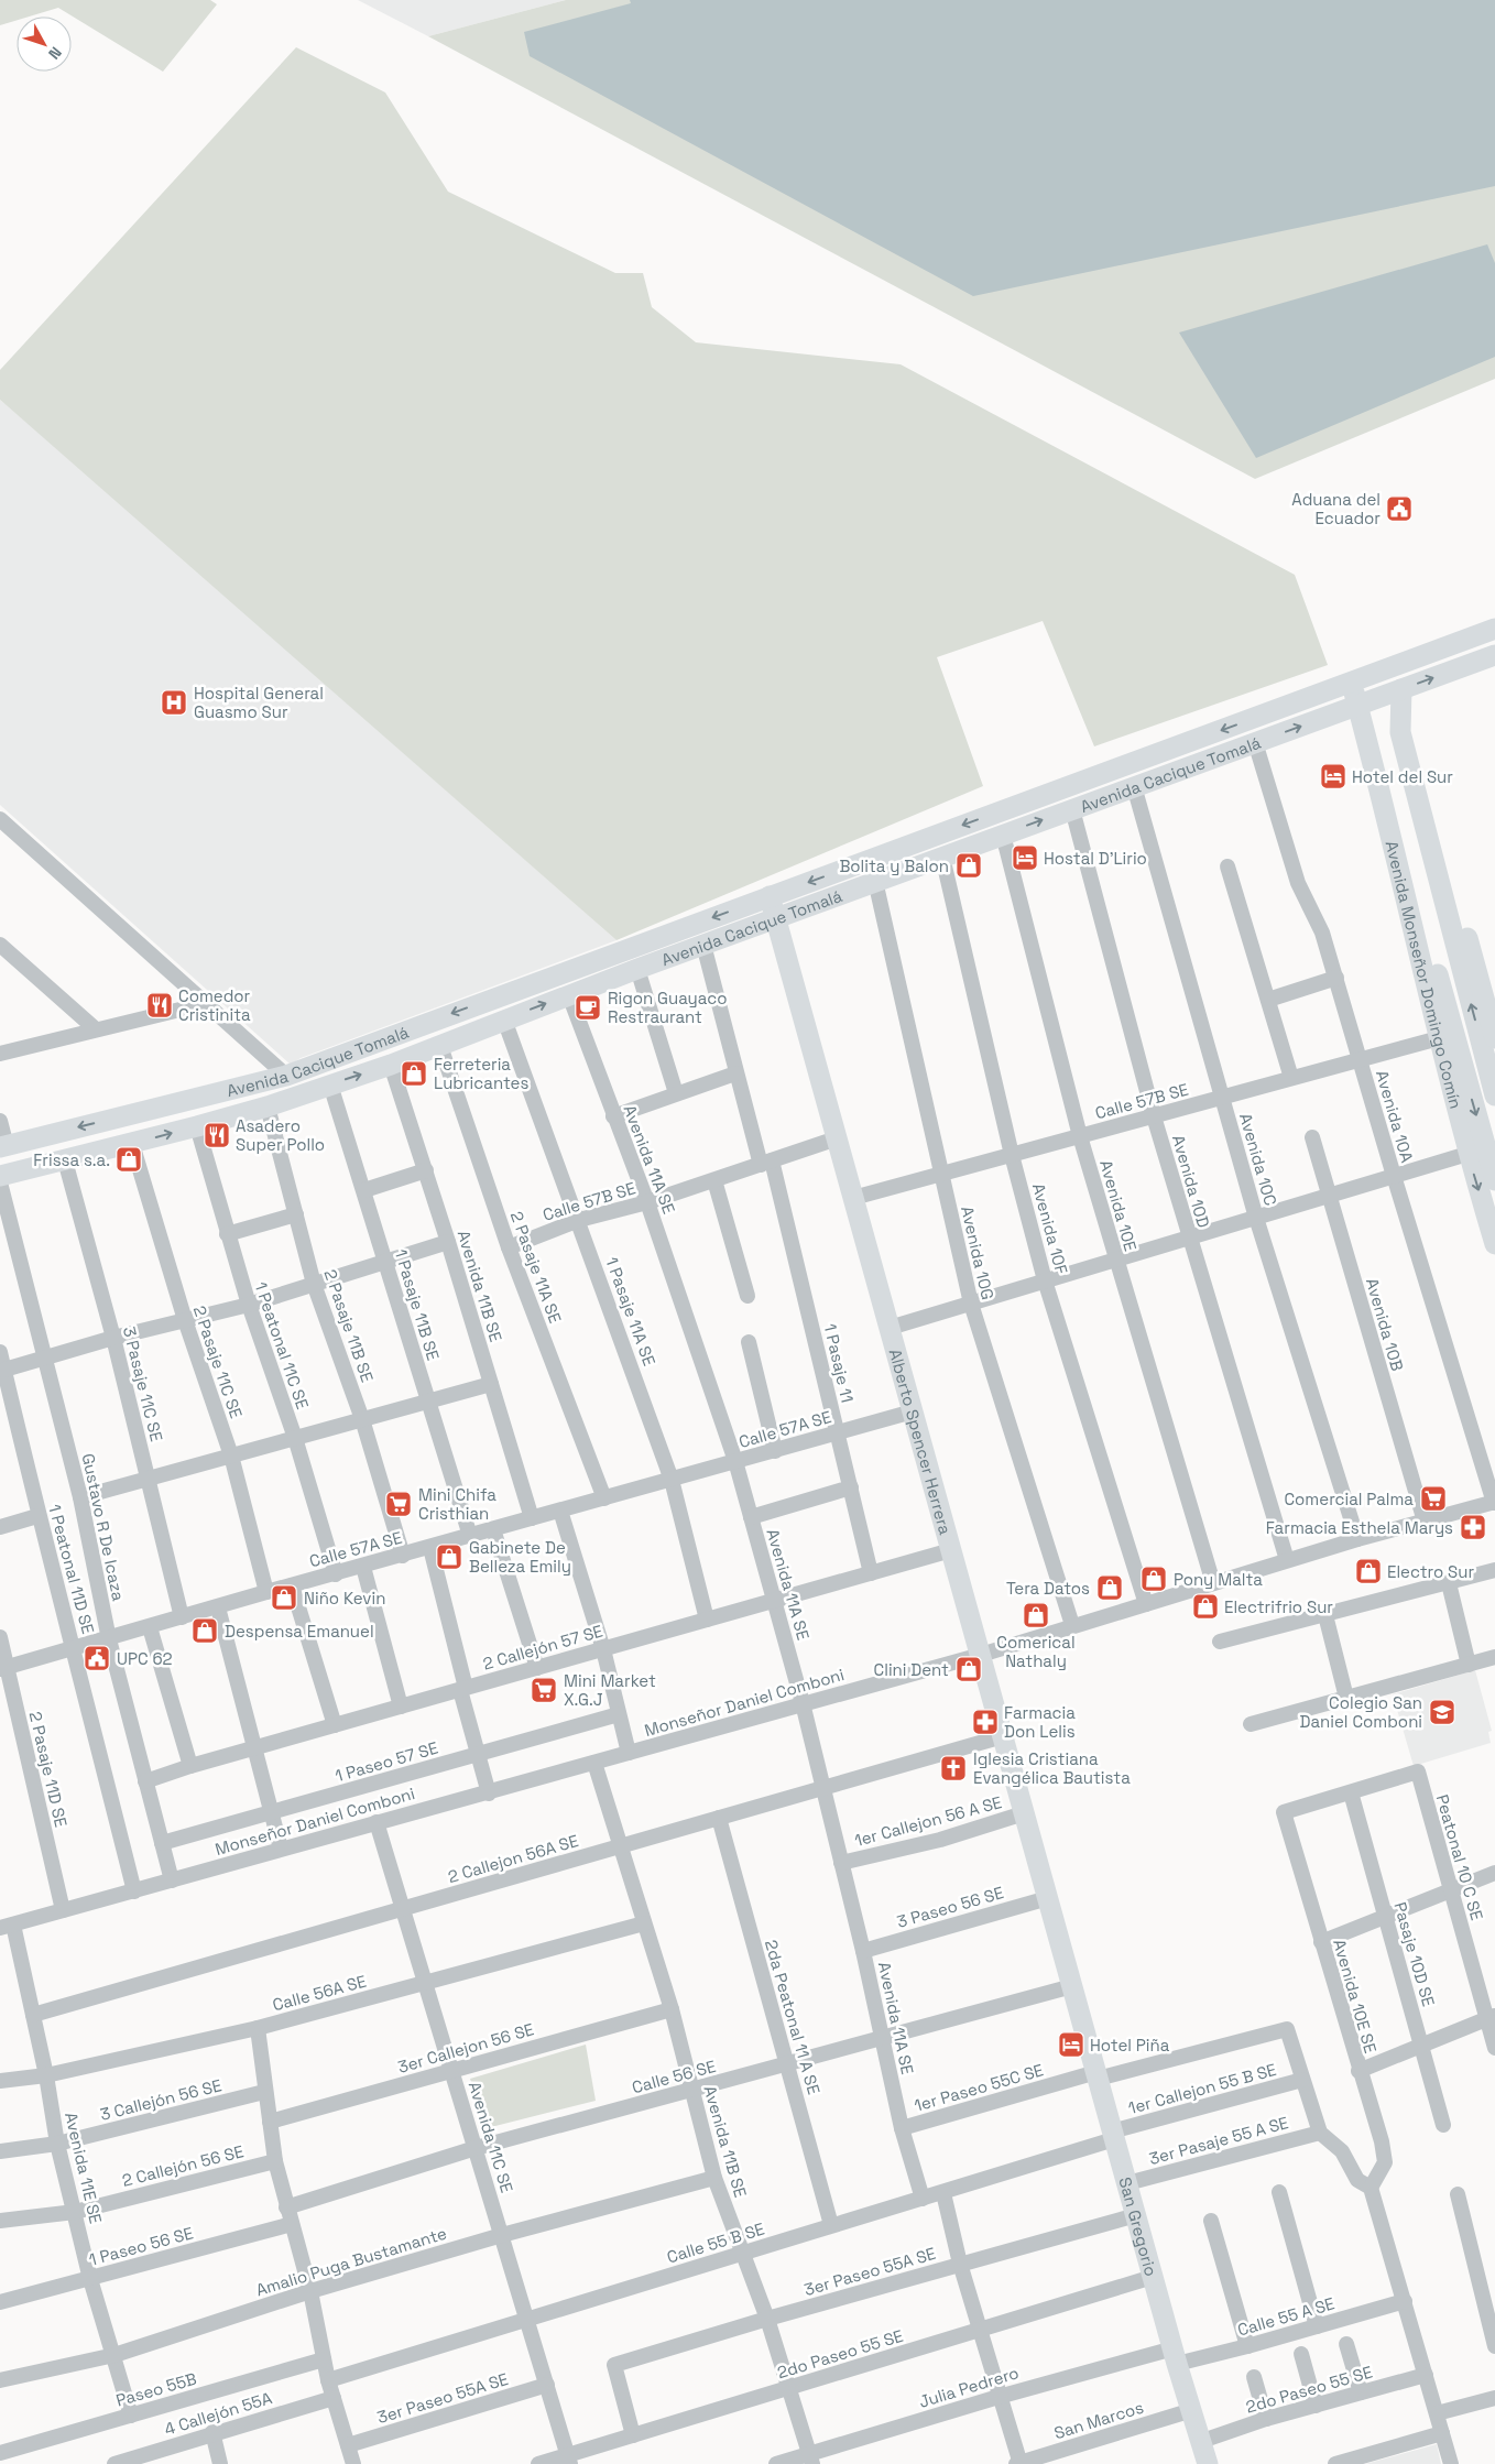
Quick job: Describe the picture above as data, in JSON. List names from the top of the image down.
{
  "streets": {
    "main road": [
      "Avenida Cacique Tomalá",
      "Avenida Monseñor Domingo Comín",
      "Alberto Spencer Herrera",
      "San Gregorio"
    ],
    "street": [
      "Calle 57B SE",
      "Avenida 10A",
      "Avenida 11A SE",
      "Avenida 10C",
      "Avenida 10D",
      "Avenida 10E",
      "Avenida 10F",
      "Avenida 10G",
      "2 Pasaje 11A SE",
      "Avenida 11B SE",
      "1 Pasaje 11B SE",
      "1 Pasaje 11A SE",
      "Avenida 10B",
      "2 Pasaje 11B SE",
      "1 Peatonal 11C SE",
      "2 Pasaje 11C SE",
      "1 Pasaje 11",
      "3 Pasaje 11C SE",
      "Calle 57A SE",
      "Gustavo R De Icaza",
      "1 Peatonal 11D SE",
      "2 Callejón 57 SE",
      "Monseñor Daniel Comboni",
      "1 Paseo 57 SE",
      "2 Pasaje 11D SE",
      "1er Callejon 56 A SE",
      "Peatonal 10 C SE",
      "2 Callejon 56A SE",
      "3 Paseo 56 SE",
      "Pasaje 10D SE",
      "Calle 56A SE",
      "Avenida 10E SE",
      "2da Peatonal 11 A SE",
      "3er Callejon 56 SE",
      "Calle 56 SE",
      "1er Paseo 55C SE",
      "1er Callejon 55 B SE",
      "3 Callejón 56 SE",
      "Avenida 11C SE",
      "3er Pasaje 55 A SE",
      "2 Callejón 56 SE",
      "Avenida 11E SE",
      "Calle 55 B SE",
      "1 Paseo 56 SE",
      "Amalio Puga Bustamante",
      "3er Paseo 55A SE",
      "Calle 55 A SE",
      "2do Paseo 55 SE",
      "Julia Pedrero",
      "Paseo 55B",
      "4 Callejón 55A",
      "San Marcos"
    ]
  },
  "crossings": [
    ["Avenida Cacique Tomalá", "Avenida Monseñor Domingo Comín"],
    ["Avenida Cacique Tomalá", "Avenida 10A"],
    ["Avenida Cacique Tomalá", "Avenida 11A SE"],
    ["Avenida Cacique Tomalá", "Avenida 10C"],
    ["Avenida Cacique Tomalá", "Avenida 10D"],
    ["Avenida Cacique Tomalá", "Avenida 10E"],
    ["Avenida Cacique Tomalá", "Avenida 10F"],
    ["Avenida Cacique Tomalá", "Avenida 10G"],
    ["Avenida Cacique Tomalá", "2 Pasaje 11A SE"],
    ["Avenida Cacique Tomalá", "Avenida 11B SE"],
    ["Avenida Cacique Tomalá", "1 Pasaje 11B SE"],
    ["Avenida Cacique Tomalá", "1 Pasaje 11A SE"],
    ["Avenida Cacique Tomalá", "2 Pasaje 11B SE"],
    ["Avenida Cacique Tomalá", "1 Peatonal 11C SE"],
    ["Avenida Cacique Tomalá", "2 Pasaje 11C SE"],
    ["Avenida Cacique Tomalá", "1 Pasaje 11"],
    ["Avenida Cacique Tomalá", "3 Pasaje 11C SE"],
    ["Avenida Cacique Tomalá", "Alberto Spencer Herrera"],
    ["Avenida Monseñor Domingo Comín", "Calle 57B SE"],
    ["Calle 57B SE", "Avenida 10A"],
    ["Calle 57B SE", "Avenida 11A SE"],
    ["Calle 57B SE", "Avenida 10C"],
    ["Calle 57B SE", "Avenida 10D"],
    ["Calle 57B SE", "Avenida 10E"],
    ["Calle 57B SE", "Avenida 10F"],
    ["Calle 57B SE", "Avenida 10G"],
    ["Calle 57B SE", "2 Pasaje 11A SE"],
    ["Calle 57B SE", "1 Pasaje 11A SE"],
    ["Calle 57B SE", "1 Pasaje 11"],
    ["Calle 57B SE", "Alberto Spencer Herrera"],
    ["Avenida 10A", "Monseñor Daniel Comboni"],
    ["Avenida 11A SE", "Calle 57A SE"],
    ["Avenida 11A SE", "2 Callejón 57 SE"],
    ["Avenida 11A SE", "Monseñor Daniel Comboni"],
    ["Avenida 11A SE", "1er Callejon 56 A SE"],
    ["Avenida 11A SE", "2 Callejon 56A SE"],
    ["Avenida 11A SE", "3 Paseo 56 SE"],
    ["Avenida 11A SE", "Calle 56 SE"],
    ["Avenida 11A SE", "1er Paseo 55C SE"],
    ["Avenida 11A SE", "Calle 55 B SE"],
    ["Avenida 10C", "Monseñor Daniel Comboni"],
    ["Avenida 10D", "Monseñor Daniel Comboni"],
    ["Avenida 10E", "Monseñor Daniel Comboni"],
    ["Avenida 10F", "Monseñor Daniel Comboni"],
    ["Avenida 10G", "Monseñor Daniel Comboni"],
    ["2 Pasaje 11A SE", "Calle 57A SE"],
    ["Avenida 11B SE", "Calle 57A SE"],
    ["Avenida 11B SE", "Monseñor Daniel Comboni"],
    ["Avenida 11B SE", "2 Callejon 56A SE"],
    ["Avenida 11B SE", "Calle 56A SE"],
    ["Avenida 11B SE", "3er Callejon 56 SE"],
    ["Avenida 11B SE", "Calle 56 SE"],
    ["Avenida 11B SE", "Calle 55 B SE"],
    ["Avenida 11B SE", "Amalio Puga Bustamante"],
    ["Avenida 11B SE", "3er Paseo 55A SE"],
    ["Avenida 11B SE", "2do Paseo 55 SE"],
    ["Avenida 11B SE", "Julia Pedrero"],
    ["1 Pasaje 11B SE", "Calle 57A SE"],
    ["1 Pasaje 11A SE", "Calle 57A SE"],
    ["1 Pasaje 11A SE", "2 Callejón 57 SE"],
    ["Avenida 10B", "Monseñor Daniel Comboni"],
    ["2 Pasaje 11B SE", "Calle 57A SE"],
    ["1 Peatonal 11C SE", "Calle 57A SE"],
    ["2 Pasaje 11C SE", "Calle 57A SE"],
    ["1 Pasaje 11", "Calle 57A SE"],
    ["1 Pasaje 11", "2 Callejón 57 SE"],
    ["3 Pasaje 11C SE", "Calle 57A SE"],
    ["Calle 57A SE", "Alberto Spencer Herrera"],
    ["Calle 57A SE", "Gustavo R De Icaza"],
    ["Calle 57A SE", "1 Peatonal 11D SE"],
    ["Calle 57A SE", "2 Pasaje 11D SE"],
    ["Alberto Spencer Herrera", "2 Callejón 57 SE"],
    ["Alberto Spencer Herrera", "Monseñor Daniel Comboni"],
    ["Alberto Spencer Herrera", "1er Callejon 56 A SE"],
    ["Alberto Spencer Herrera", "2 Callejon 56A SE"],
    ["Alberto Spencer Herrera", "3 Paseo 56 SE"],
    ["Alberto Spencer Herrera", "Calle 56 SE"],
    ["Alberto Spencer Herrera", "San Gregorio"],
    ["Gustavo R De Icaza", "2 Callejón 57 SE"],
    ["Gustavo R De Icaza", "Monseñor Daniel Comboni"],
    ["Gustavo R De Icaza", "1 Paseo 57 SE"],
    ["1 Peatonal 11D SE", "Monseñor Daniel Comboni"],
    ["Monseñor Daniel Comboni", "2 Pasaje 11D SE"],
    ["Monseñor Daniel Comboni", "Avenida 11C SE"],
    ["Monseñor Daniel Comboni", "Avenida 11E SE"],
    ["Peatonal 10 C SE", "Pasaje 10D SE"],
    ["Peatonal 10 C SE", "Avenida 10E SE"],
    ["2 Callejon 56A SE", "2da Peatonal 11 A SE"],
    ["2 Callejon 56A SE", "Avenida 11C SE"],
    ["2 Callejon 56A SE", "Avenida 11E SE"],
    ["Pasaje 10D SE", "Avenida 10E SE"],
    ["Calle 56A SE", "Avenida 11C SE"],
    ["Calle 56A SE", "Avenida 11E SE"],
    ["2da Peatonal 11 A SE", "Calle 56 SE"],
    ["2da Peatonal 11 A SE", "Calle 55 B SE"],
    ["3er Callejon 56 SE", "Avenida 11C SE"],
    ["Calle 56 SE", "Avenida 11C SE"],
    ["Calle 56 SE", "San Gregorio"],
    ["1er Paseo 55C SE", "1er Callejon 55 B SE"],
    ["1er Paseo 55C SE", "San Gregorio"],
    ["1er Callejon 55 B SE", "San Gregorio"],
    ["1er Callejon 55 B SE", "Calle 55 B SE"],
    ["3 Callejón 56 SE", "Avenida 11E SE"],
    ["Avenida 11C SE", "Calle 55 B SE"],
    ["Avenida 11C SE", "Amalio Puga Bustamante"],
    ["Avenida 11C SE", "3er Paseo 55A SE"],
    ["Avenida 11C SE", "2do Paseo 55 SE"],
    ["3er Pasaje 55 A SE", "San Gregorio"],
    ["2 Callejón 56 SE", "Avenida 11E SE"],
    ["Avenida 11E SE", "1 Paseo 56 SE"],
    ["Avenida 11E SE", "Amalio Puga Bustamante"],
    ["Avenida 11E SE", "Paseo 55B"],
    ["San Gregorio", "Calle 55 B SE"],
    ["San Gregorio", "3er Paseo 55A SE"],
    ["San Gregorio", "Calle 55 A SE"],
    ["San Gregorio", "2do Paseo 55 SE"],
    ["San Gregorio", "Julia Pedrero"],
    ["San Gregorio", "San Marcos"],
    ["3er Paseo 55A SE", "2do Paseo 55 SE"],
    ["Calle 55 A SE", "Julia Pedrero"]
  ],
  "places": {
    "public building": ["Aduana del Ecuador", "UPC 62"],
    "hospital": ["Hospital General Guasmo Sur"],
    "hotel": ["Hotel del Sur", "Hostal D'Lirio", "Hotel Piña"],
    "shop": [
      "Bolita y Balon",
      "Ferreteria Lubricantes",
      "Frissa s.a.",
      "Gabinete De Belleza Emily",
      "Electro Sur",
      "Pony Malta",
      "Tera Datos",
      "Niño Kevin",
      "Electrifrio Sur",
      "Comerical Nathaly",
      "Despensa Emanuel",
      "Clini Dent"
    ],
    "restaurant": ["Comedor Cristinita", "Asadero Super Pollo"],
    "cafe": ["Rigon Guayaco Restraurant"],
    "supermarket": ["Comercial Palma", "Mini Chifa Cristhian", "Mini Market X.G.J"],
    "pharmacy": ["Farmacia Esthela Marys", "Farmacia Don Lelis"],
    "school or university": ["Colegio San Daniel Comboni"],
    "church": ["Iglesia Cristiana Evangélica Bautista"]
  },
  "north": "bottom right"
}
